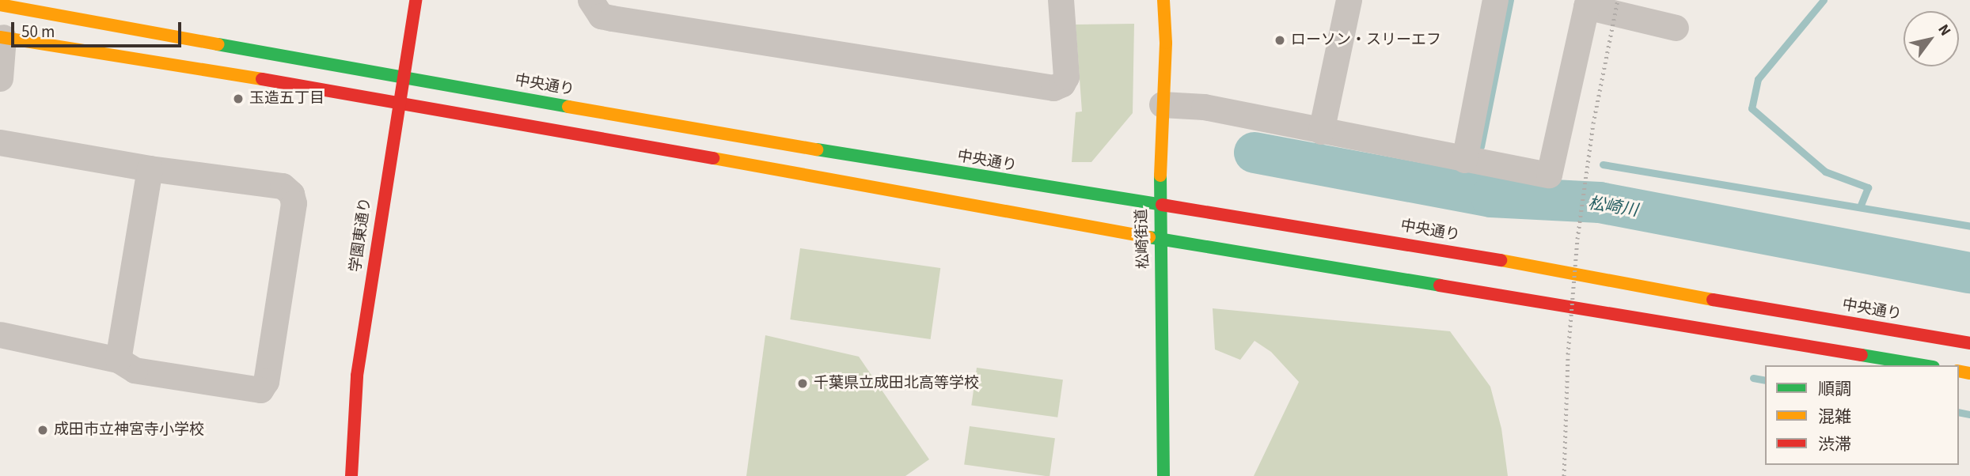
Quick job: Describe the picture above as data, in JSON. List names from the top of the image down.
{
  "streets": {
    "street": ["中央通り", "学園東通り", "松崎街道"]
  },
  "crossings": [
    ["中央通り", "学園東通り"],
    ["中央通り", "松崎街道"]
  ],
  "water": ["松崎川"],
  "places": [
    "ローソン・スリーエフ",
    "玉造五丁目",
    "千葉県立成田北高等学校",
    "成田市立神宮寺小学校"
  ],
  "legend": ["順調", "混雑", "渋滞"],
  "scale_bar": "50 m",
  "north": "top right"
}
